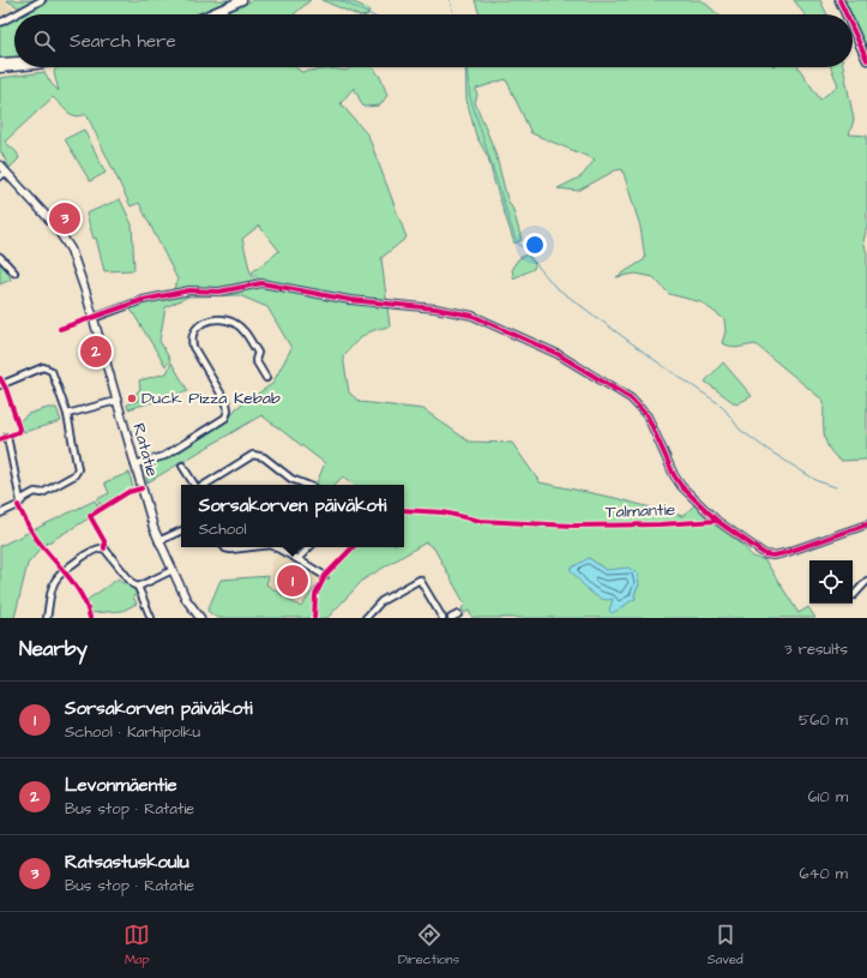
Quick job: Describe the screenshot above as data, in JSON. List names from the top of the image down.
{
  "streets": {
    "street": ["Ratatie"],
    "cycle path": ["Talmantie"]
  },
  "places": ["Duck Pizza Kebab"],
  "page": {
    "search": "Search here",
    "pins": ["3", "2", "1"],
    "popup": ["Sorsakorven päiväkoti", "School"],
    "heading": ["Nearby", "3 results"],
    "list": [
      {
        "mark": "1",
        "name": "Sorsakorven päiväkoti",
        "note": "School · Karhipolku",
        "value": "560 m"
      },
      {
        "mark": "2",
        "name": "Levonmäentie",
        "note": "Bus stop · Ratatie",
        "value": "610 m"
      },
      {
        "mark": "3",
        "name": "Ratsastuskoulu",
        "note": "Bus stop · Ratatie",
        "value": "640 m"
      }
    ],
    "nav": ["Map", "Directions", "Saved"]
  }
}
